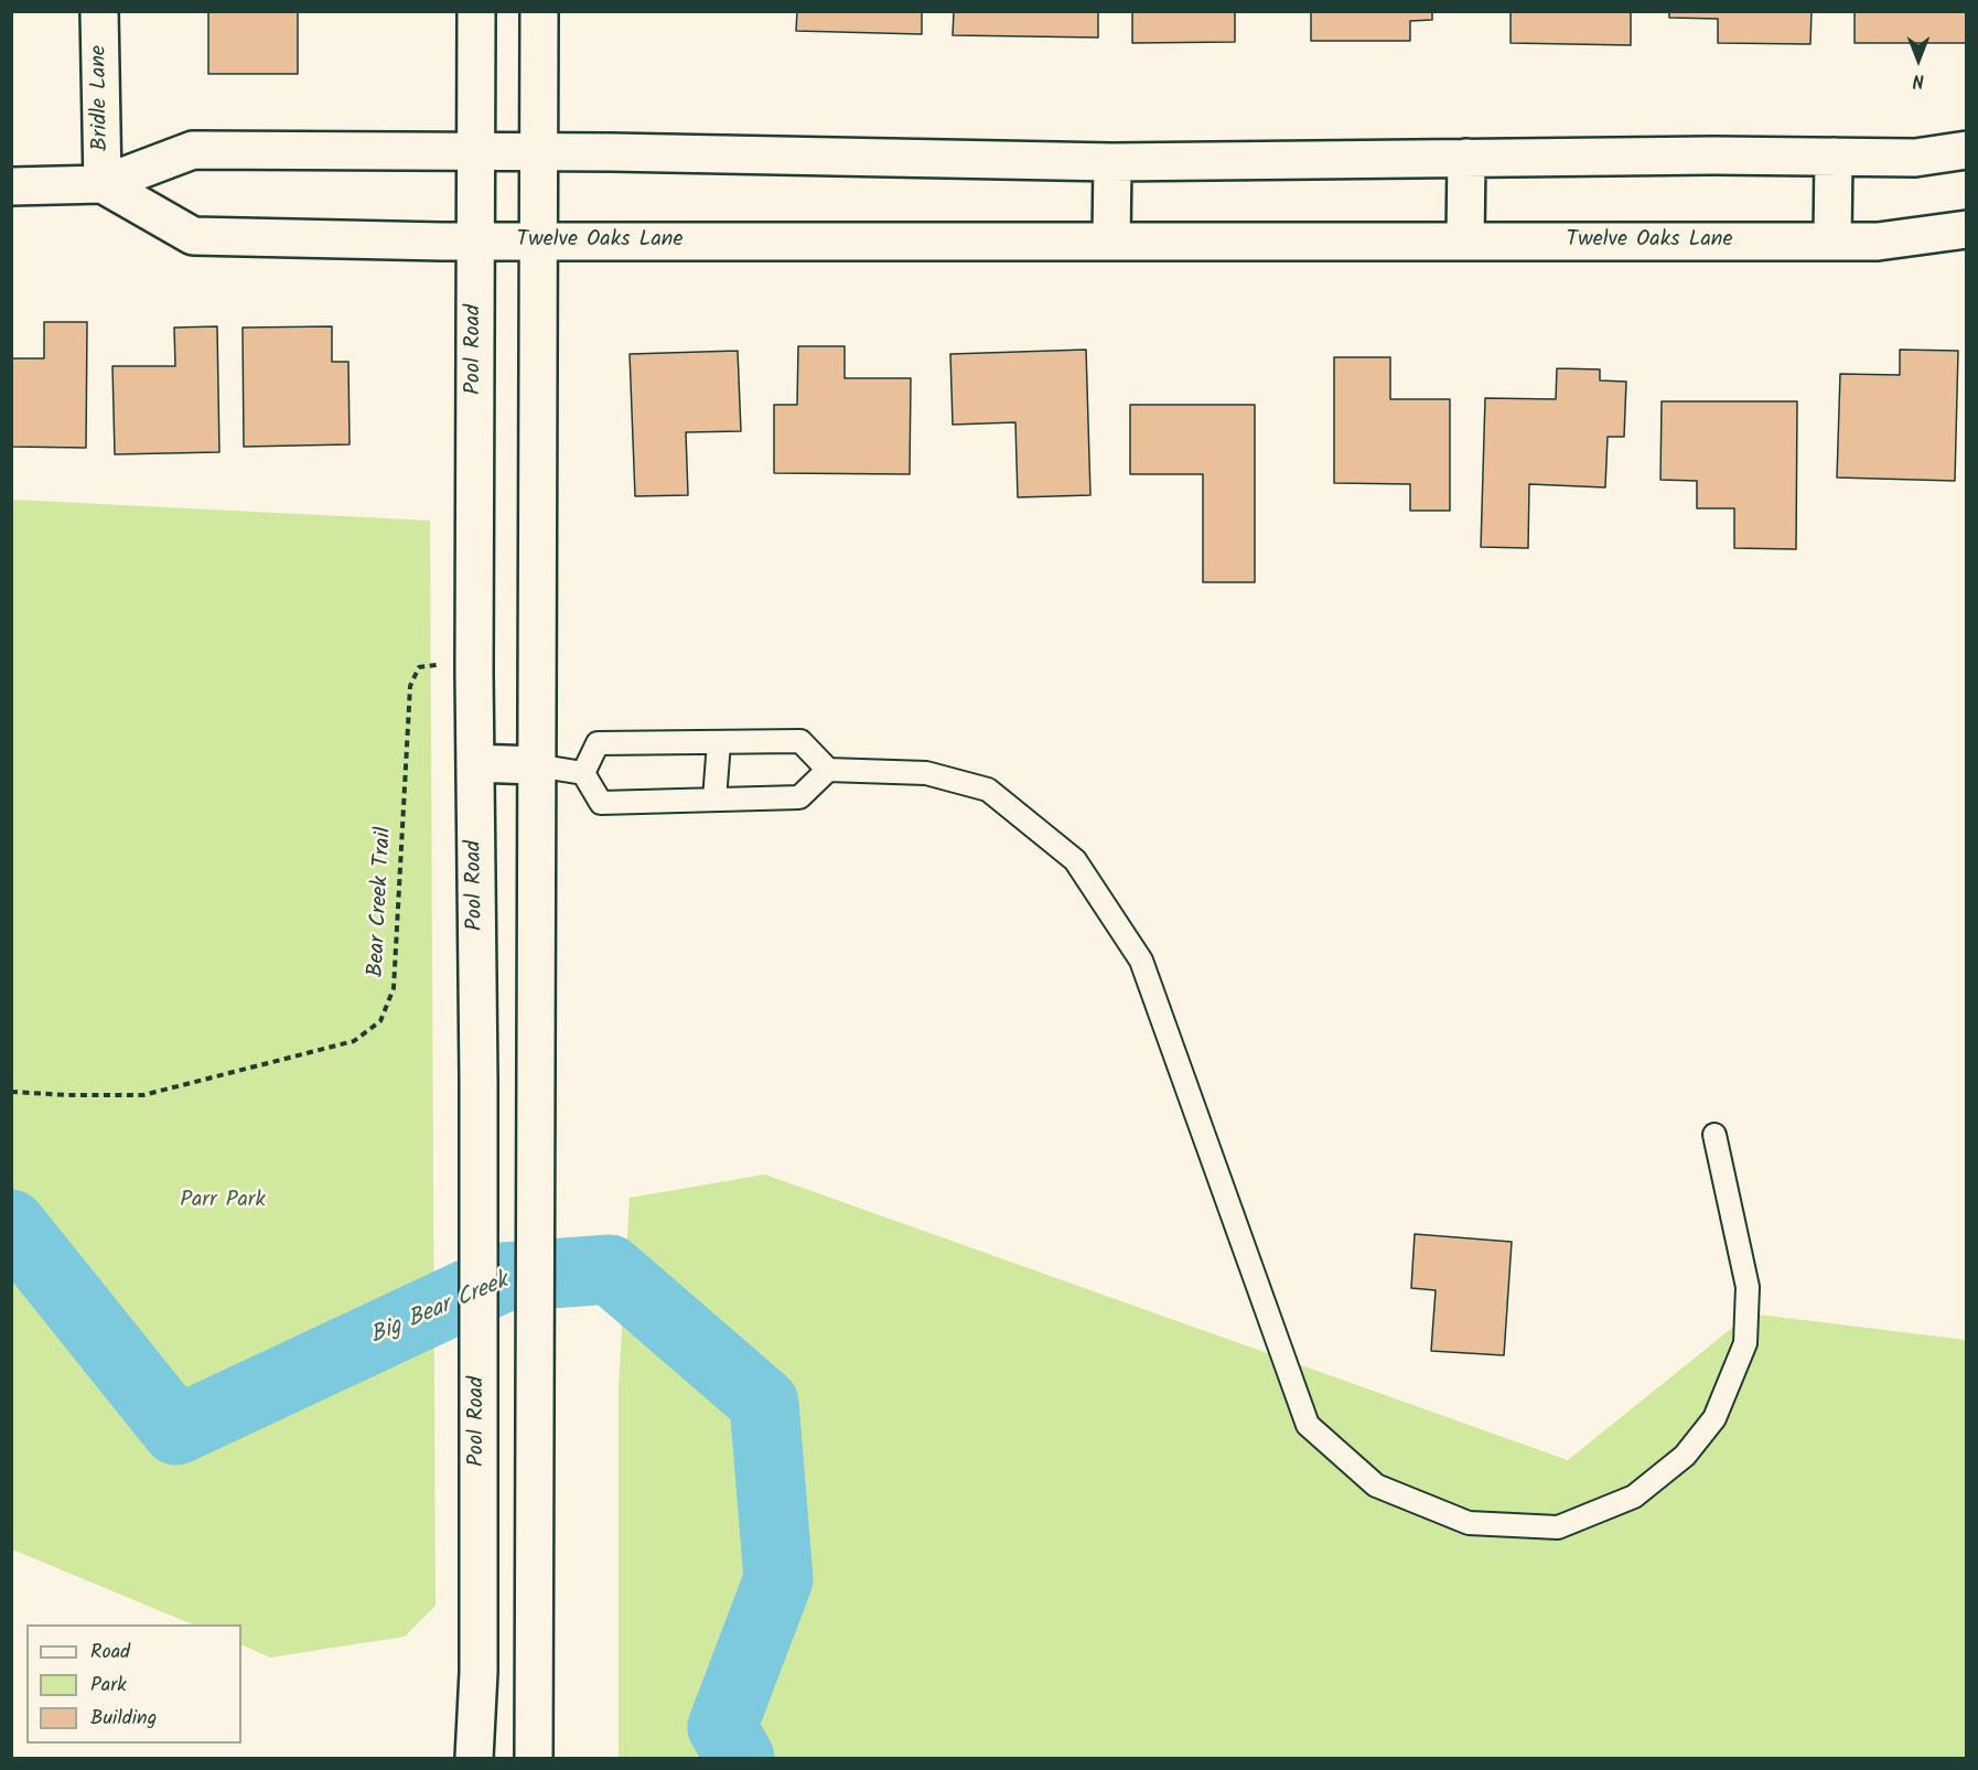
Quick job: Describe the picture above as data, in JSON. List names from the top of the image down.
{
  "streets": {
    "street": ["Bridle Lane", "Twelve Oaks Lane", "Pool Road"],
    "path": ["Bear Creek Trail"]
  },
  "crossings": [
    ["Bridle Lane", "Twelve Oaks Lane"],
    ["Twelve Oaks Lane", "Pool Road"]
  ],
  "water": ["Big Bear Creek"],
  "parks": ["Parr Park"],
  "legend": ["Road", "Park", "Building"],
  "north": "bottom"
}
